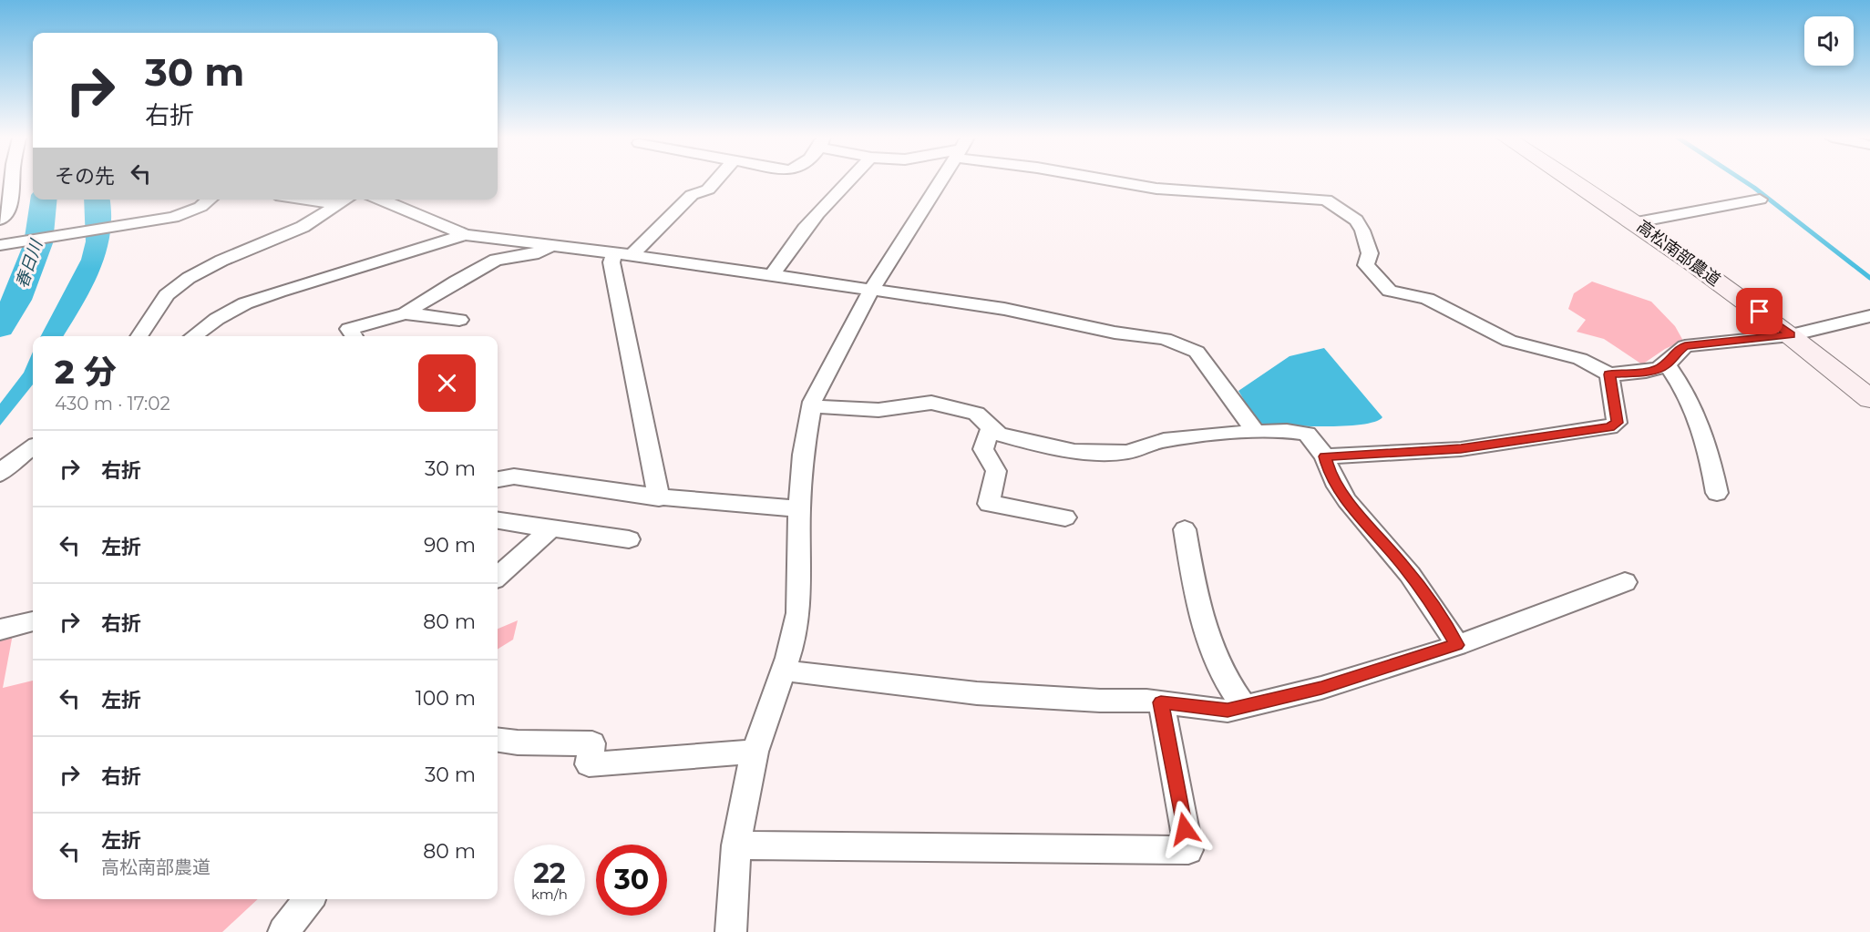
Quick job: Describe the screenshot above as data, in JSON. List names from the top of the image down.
{
  "streets": {
    "street": ["高松南部農道"]
  },
  "water": ["春日川"],
  "page": {
    "turn": ["30 m", "右折"],
    "then": "その先",
    "heading": ["2 分", "430 m · 17:02"],
    "list": [
      {
        "name": "右折",
        "value": "30 m"
      },
      {
        "name": "左折",
        "value": "90 m"
      },
      {
        "name": "右折",
        "value": "80 m"
      },
      {
        "name": "左折",
        "value": "100 m"
      },
      {
        "name": "右折",
        "value": "30 m"
      },
      {
        "name": "左折",
        "note": "高松南部農道",
        "value": "80 m"
      }
    ],
    "speed": "22 km/h",
    "limit": "30"
  }
}
